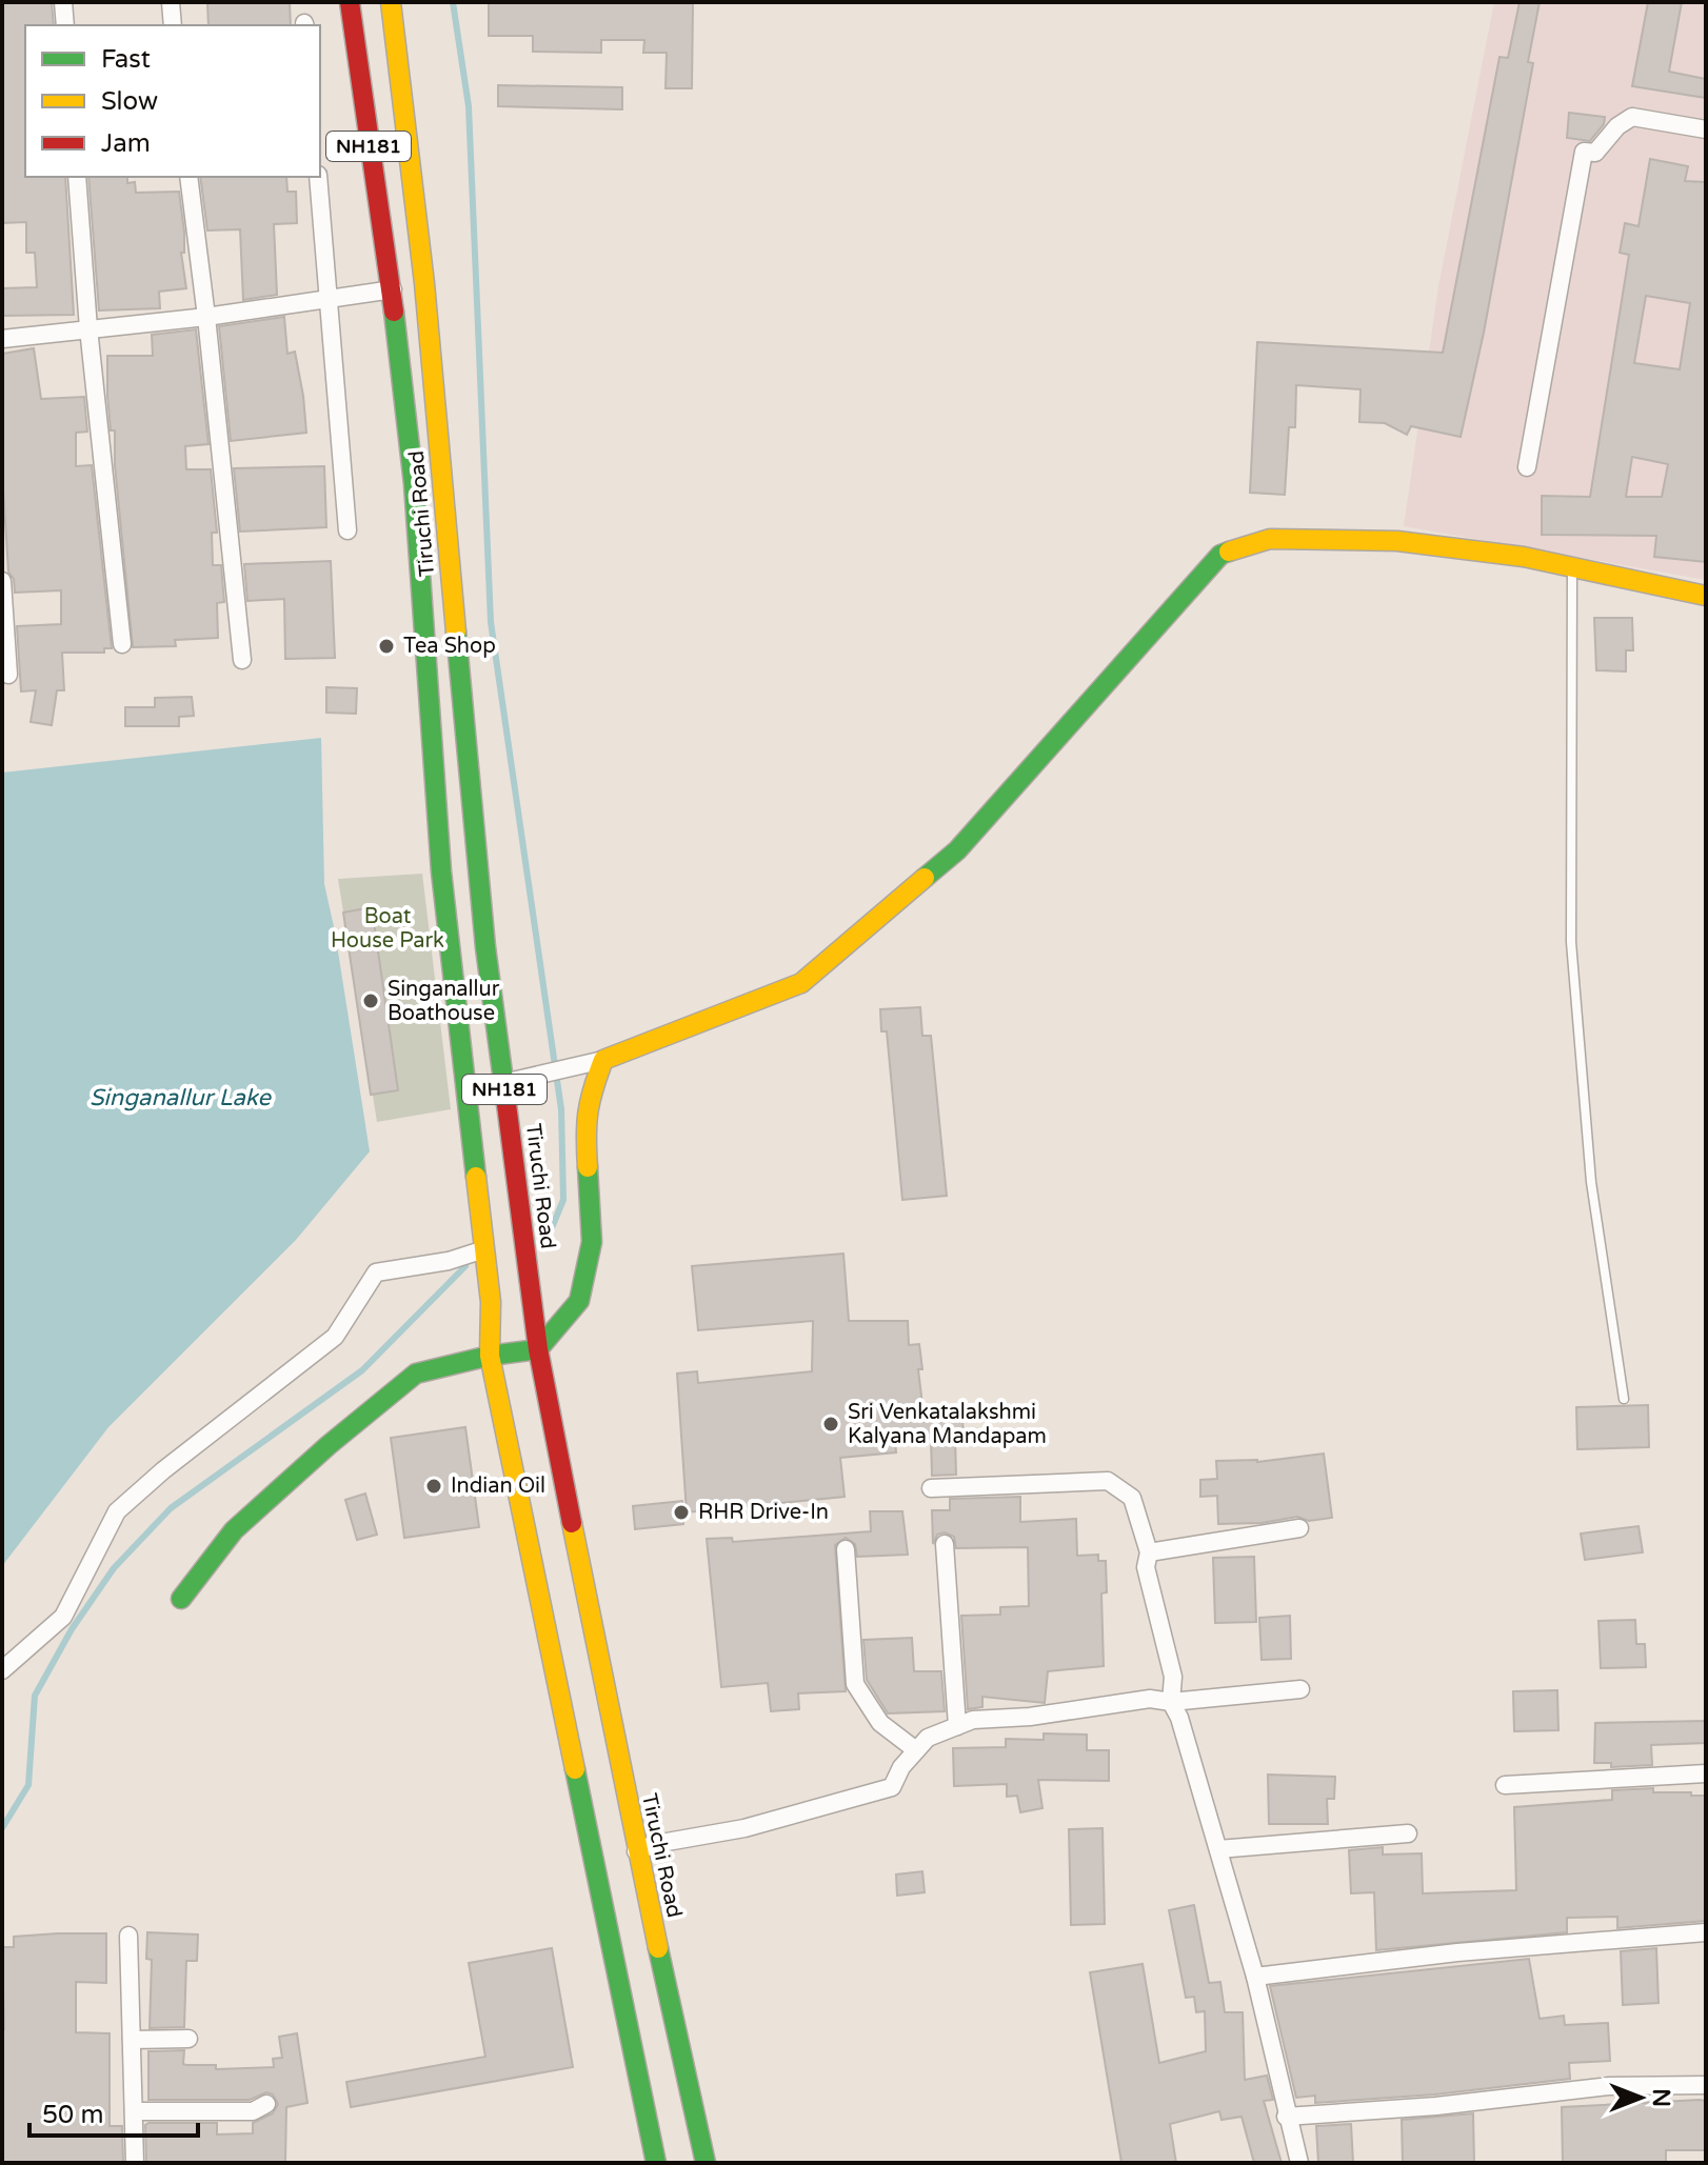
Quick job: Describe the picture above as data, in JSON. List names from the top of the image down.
{
  "streets": {
    "main road": ["NH181", "Tiruchi Road"]
  },
  "water": ["Singanallur Lake"],
  "parks": ["Boat House Park"],
  "places": [
    "Tea Shop",
    "Singanallur Boathouse",
    "Sri Venkatalakshmi Kalyana Mandapam",
    "Indian Oil",
    "RHR Drive-In"
  ],
  "legend": ["Fast", "Slow", "Jam"],
  "scale_bar": "50 m",
  "north": "right"
}
